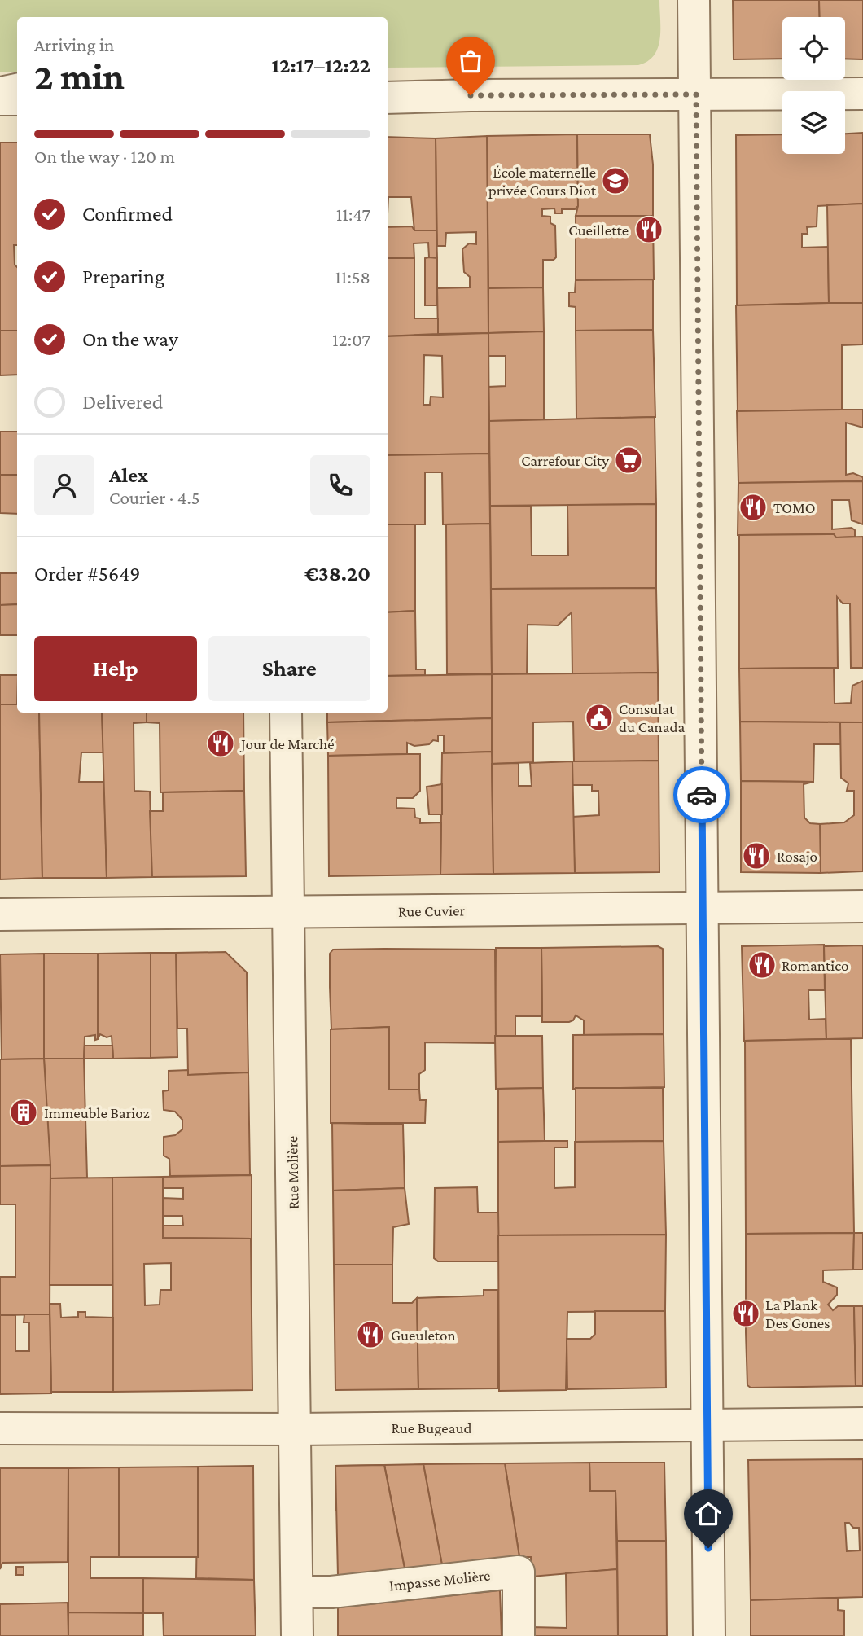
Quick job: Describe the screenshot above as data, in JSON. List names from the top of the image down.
{
  "streets": {
    "street": [
      "Rue Cuvier",
      "Rue Molière",
      "Rue Bugeaud",
      "Impasse Molière"
    ]
  },
  "crossings": [
    ["Rue Cuvier", "Rue Molière"],
    ["Rue Molière", "Rue Bugeaud"],
    ["Rue Molière", "Impasse Molière"]
  ],
  "places": {
    "school or university": ["École maternelle privée Cours Diot"],
    "restaurant": [
      "Cueillette",
      "TOMO",
      "Jour de Marché",
      "Rosajo",
      "Romantico",
      "La Plank Des Gones",
      "Gueuleton"
    ],
    "supermarket": ["Carrefour City"],
    "public building": ["Consulat du Canada"],
    "building": ["Immeuble Barioz"]
  },
  "page": {
    "heading": ["2 min", "Arriving in", "12:17–12:22"],
    "panel": [
      "Alex",
      "Courier · 4.5",
      "Order #5649",
      "€38.20"
    ],
    "bar": "On the way · 120 m",
    "list": [
      ["Confirmed", "11:47"],
      ["Preparing", "11:58"],
      ["On the way", "12:07"],
      "Delivered"
    ],
    "buttons": ["Help", "Share"]
  }
}
